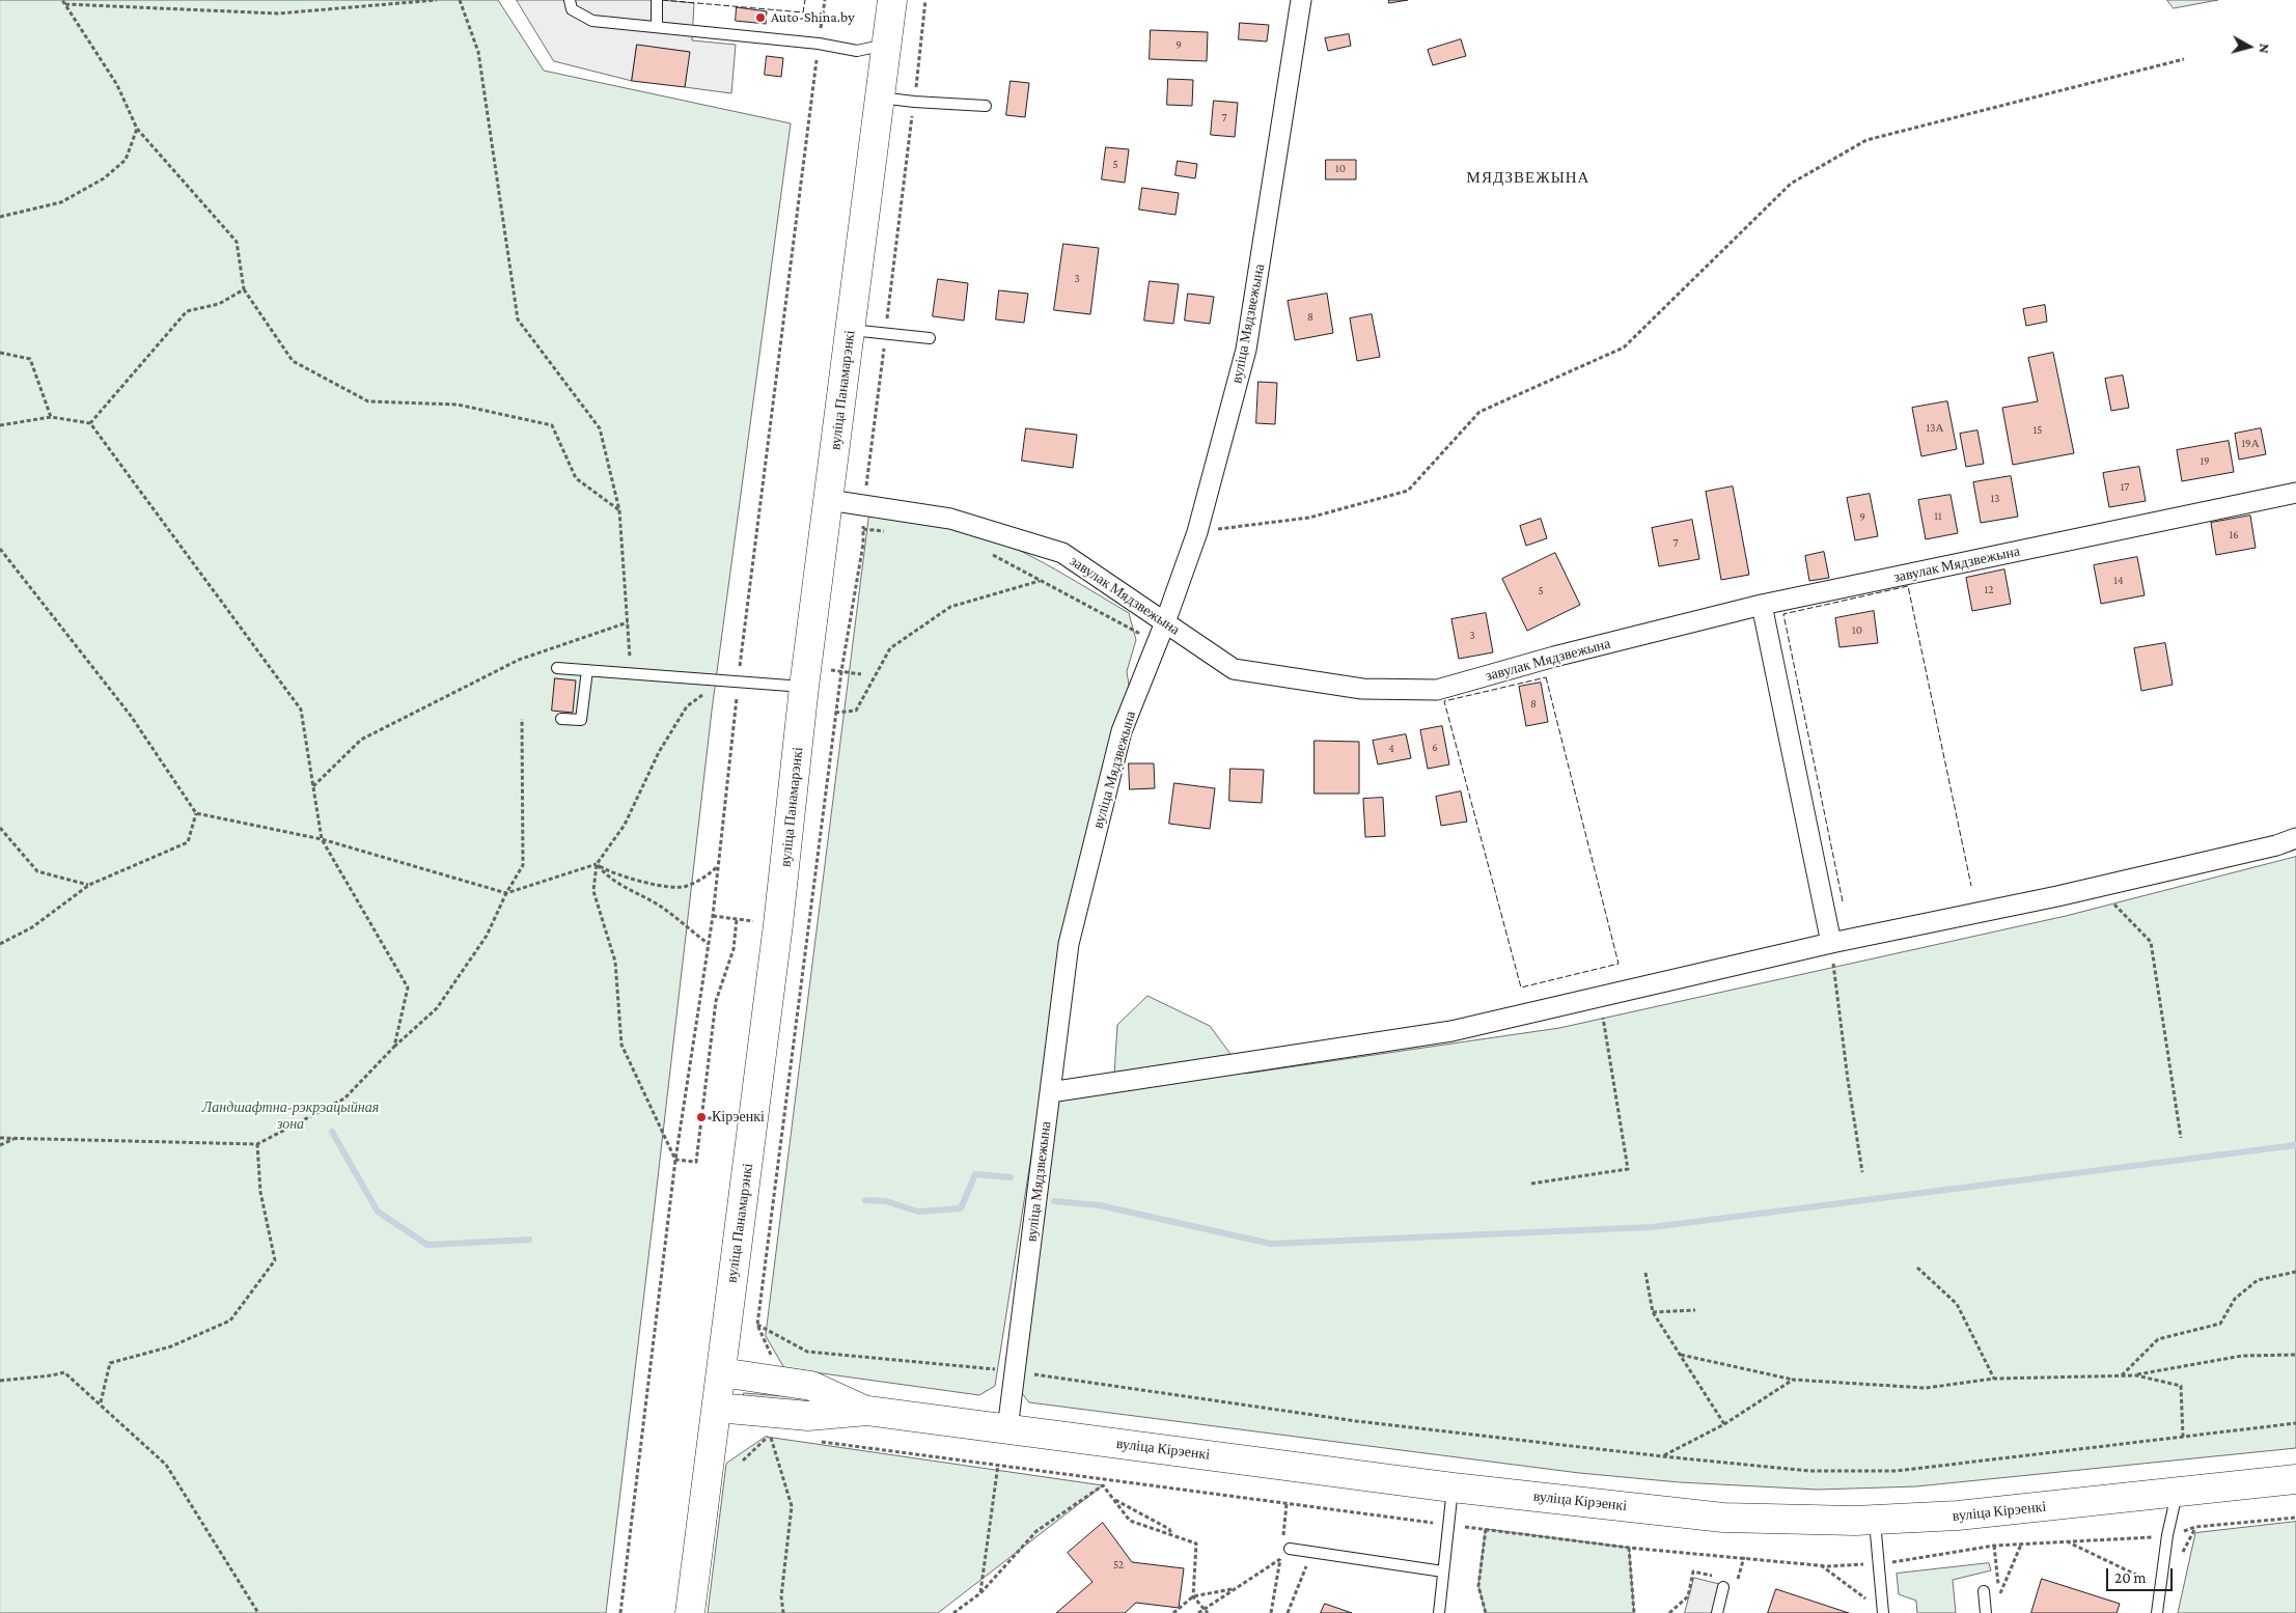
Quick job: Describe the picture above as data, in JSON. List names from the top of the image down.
{
  "streets": {
    "street": [
      "вуліца Мядзвежына",
      "вуліца Панамарэнкі",
      "завулак Мядзвежына",
      "вуліца Кірэенкі"
    ]
  },
  "crossings": [
    ["вуліца Мядзвежына", "завулак Мядзвежына"],
    ["вуліца Мядзвежына", "вуліца Кірэенкі"],
    ["вуліца Панамарэнкі", "завулак Мядзвежына"],
    ["вуліца Панамарэнкі", "вуліца Кірэенкі"]
  ],
  "districts": ["МЯДЗВЕЖЫНА"],
  "parks": ["Ландшафтна-рэкрэацыйная зона"],
  "places": ["Auto-Shina.by", "Кірэенкі"],
  "house_numbers": [
    "9",
    "7",
    "5",
    "10",
    "3",
    "8",
    "13А",
    "15",
    "19А",
    "19",
    "17",
    "13",
    "11",
    "9",
    "16",
    "7",
    "14",
    "12",
    "5",
    "10",
    "3",
    "8",
    "6",
    "4",
    "52"
  ],
  "scale_bar": "20 m",
  "north": "right"
}
